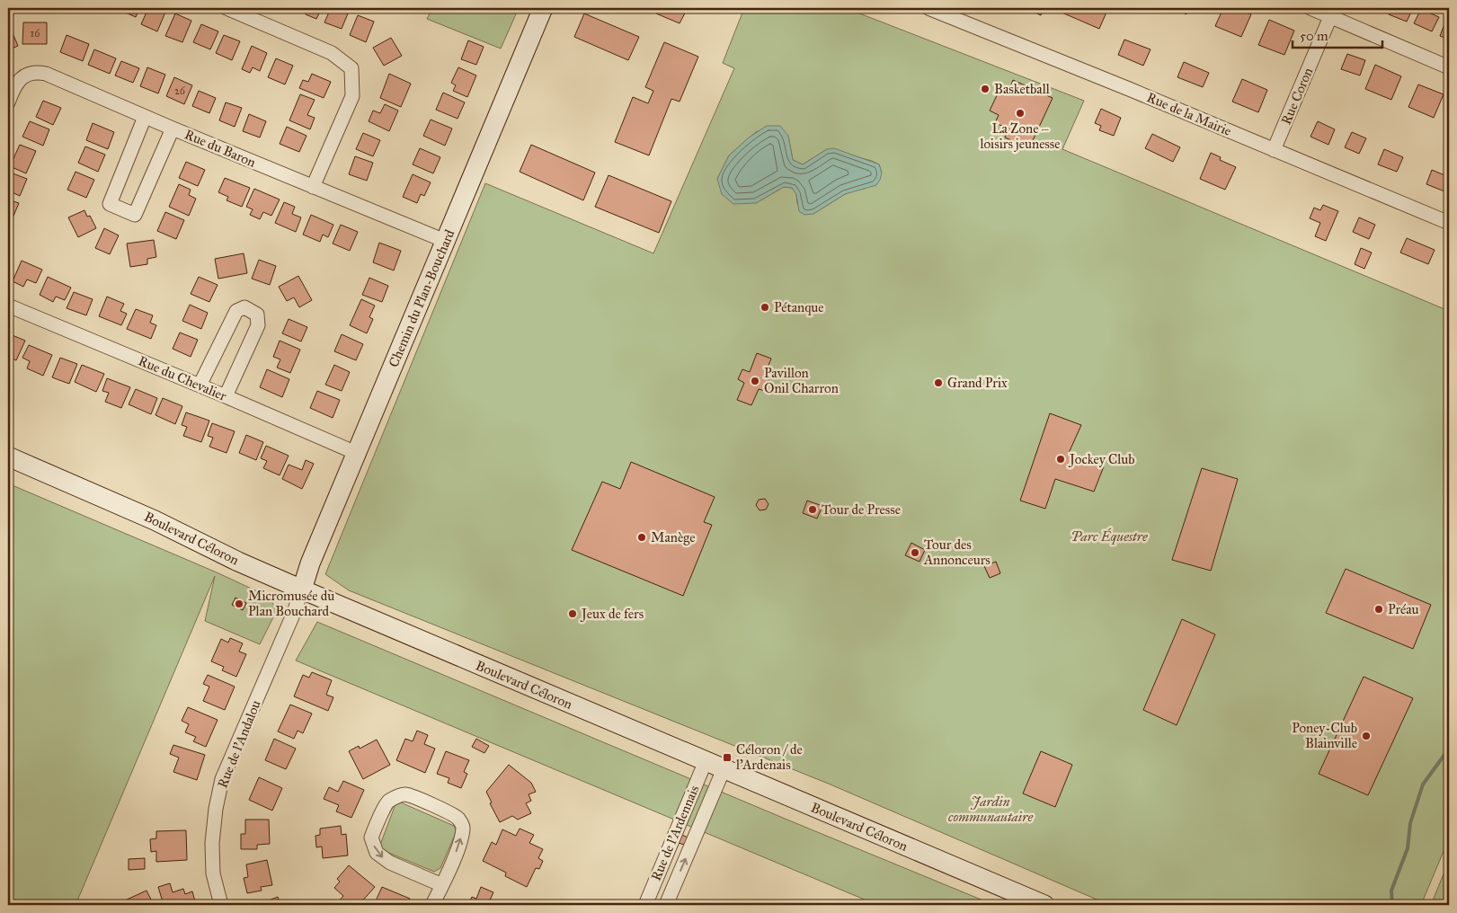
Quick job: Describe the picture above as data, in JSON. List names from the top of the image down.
{
  "streets": {
    "street": [
      "Rue Coron",
      "Rue de la Mairie",
      "Rue du Baron",
      "Chemin du Plan-Bouchard",
      "Rue du Chevalier",
      "Boulevard Céloron",
      "Rue de l'Andalou",
      "Rue de l'Ardennais"
    ]
  },
  "crossings": [
    ["Rue Coron", "Rue de la Mairie"],
    ["Rue du Baron", "Chemin du Plan-Bouchard"],
    ["Chemin du Plan-Bouchard", "Rue du Chevalier"],
    ["Chemin du Plan-Bouchard", "Boulevard Céloron"],
    ["Chemin du Plan-Bouchard", "Rue de l'Andalou"],
    ["Boulevard Céloron", "Rue de l'Andalou"],
    ["Boulevard Céloron", "Rue de l'Ardennais"]
  ],
  "parks": ["Parc Équestre", "Jardin communautaire"],
  "places": {
    "other": [
      "Basketball",
      "La Zone – loisirs jeunesse",
      "Pétanque",
      "Pavillon Onil Charron",
      "Grand Prix",
      "Jockey Club",
      "Tour de Presse",
      "Manège",
      "Tour des Annonceurs",
      "Micromusée du Plan Bouchard",
      "Préau",
      "Jeux de fers",
      "Poney-Club Blainville"
    ],
    "transit": ["Céloron / de l'Ardenais"]
  },
  "house_numbers": ["16", "26"],
  "scale_bar": "50 m"
}
